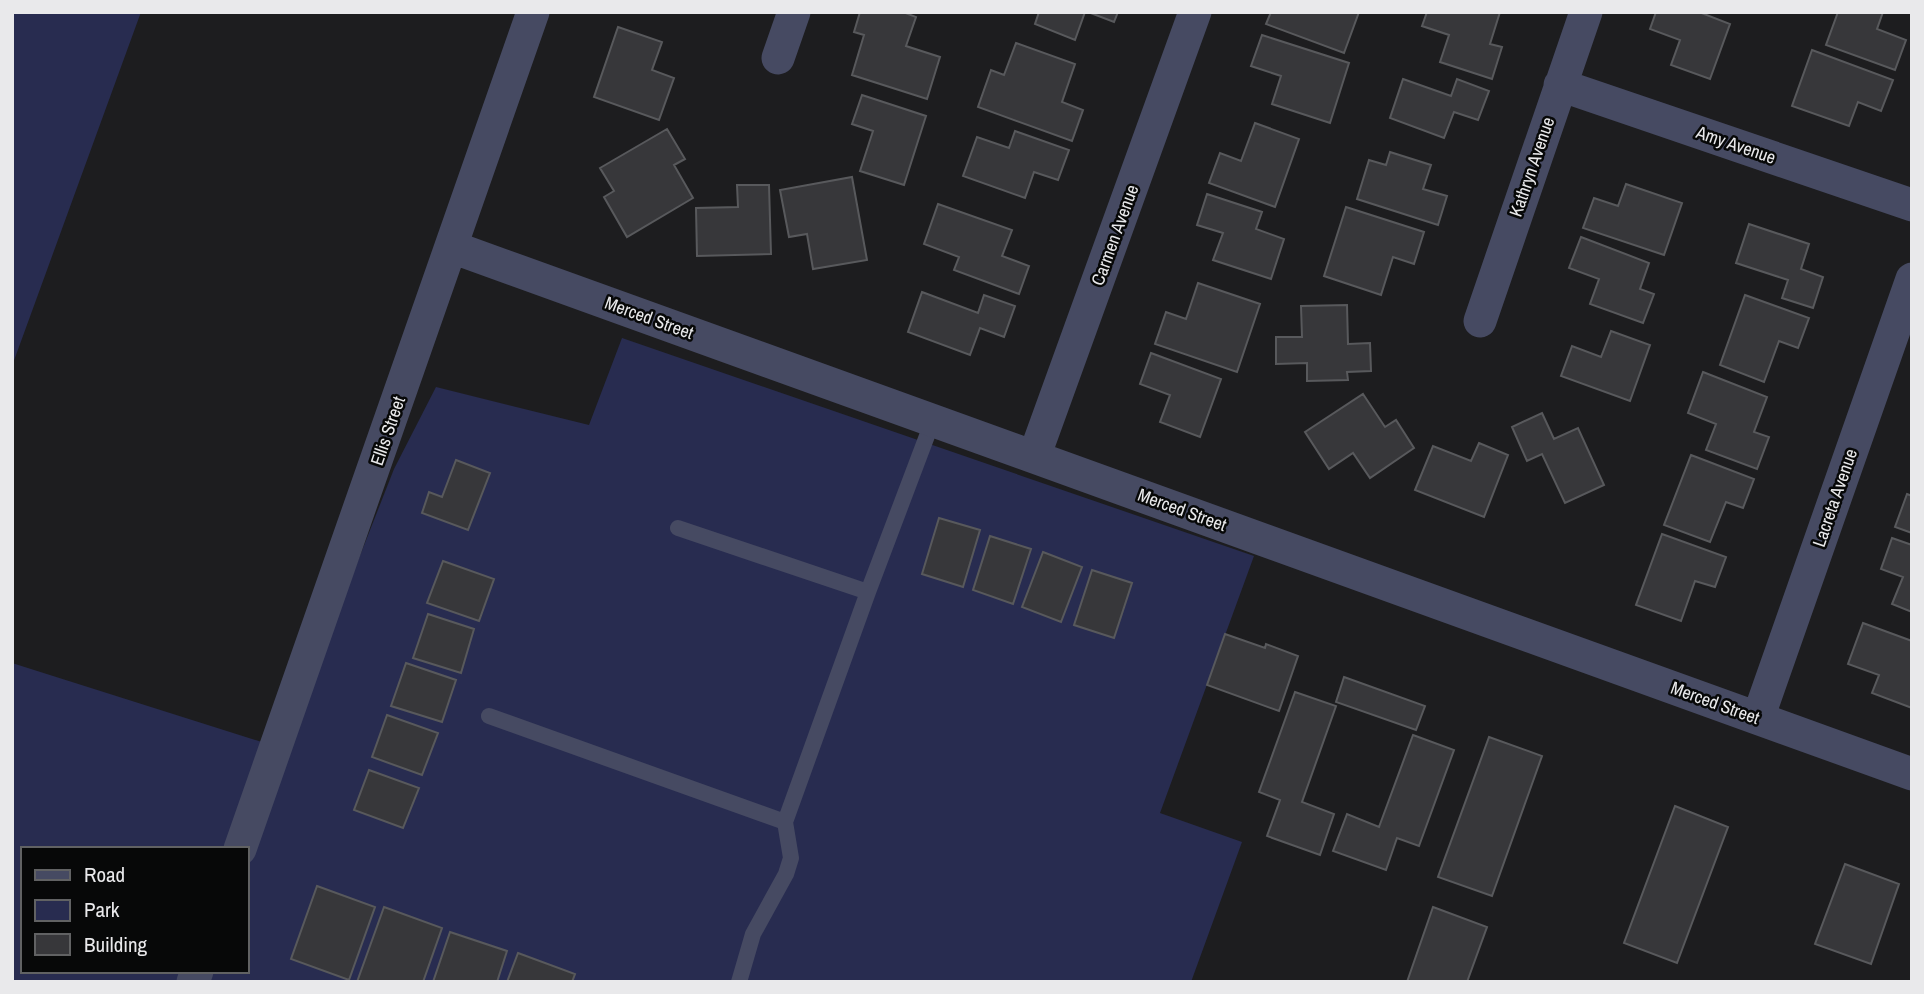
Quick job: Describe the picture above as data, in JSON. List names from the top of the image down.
{
  "streets": {
    "street": [
      "Amy Avenue",
      "Kathryn Avenue",
      "Carmen Avenue",
      "Merced Street",
      "Ellis Street",
      "Lacreta Avenue"
    ]
  },
  "crossings": [
    ["Amy Avenue", "Kathryn Avenue"],
    ["Carmen Avenue", "Merced Street"],
    ["Merced Street", "Ellis Street"],
    ["Merced Street", "Lacreta Avenue"]
  ],
  "legend": ["Road", "Park", "Building"]
}
